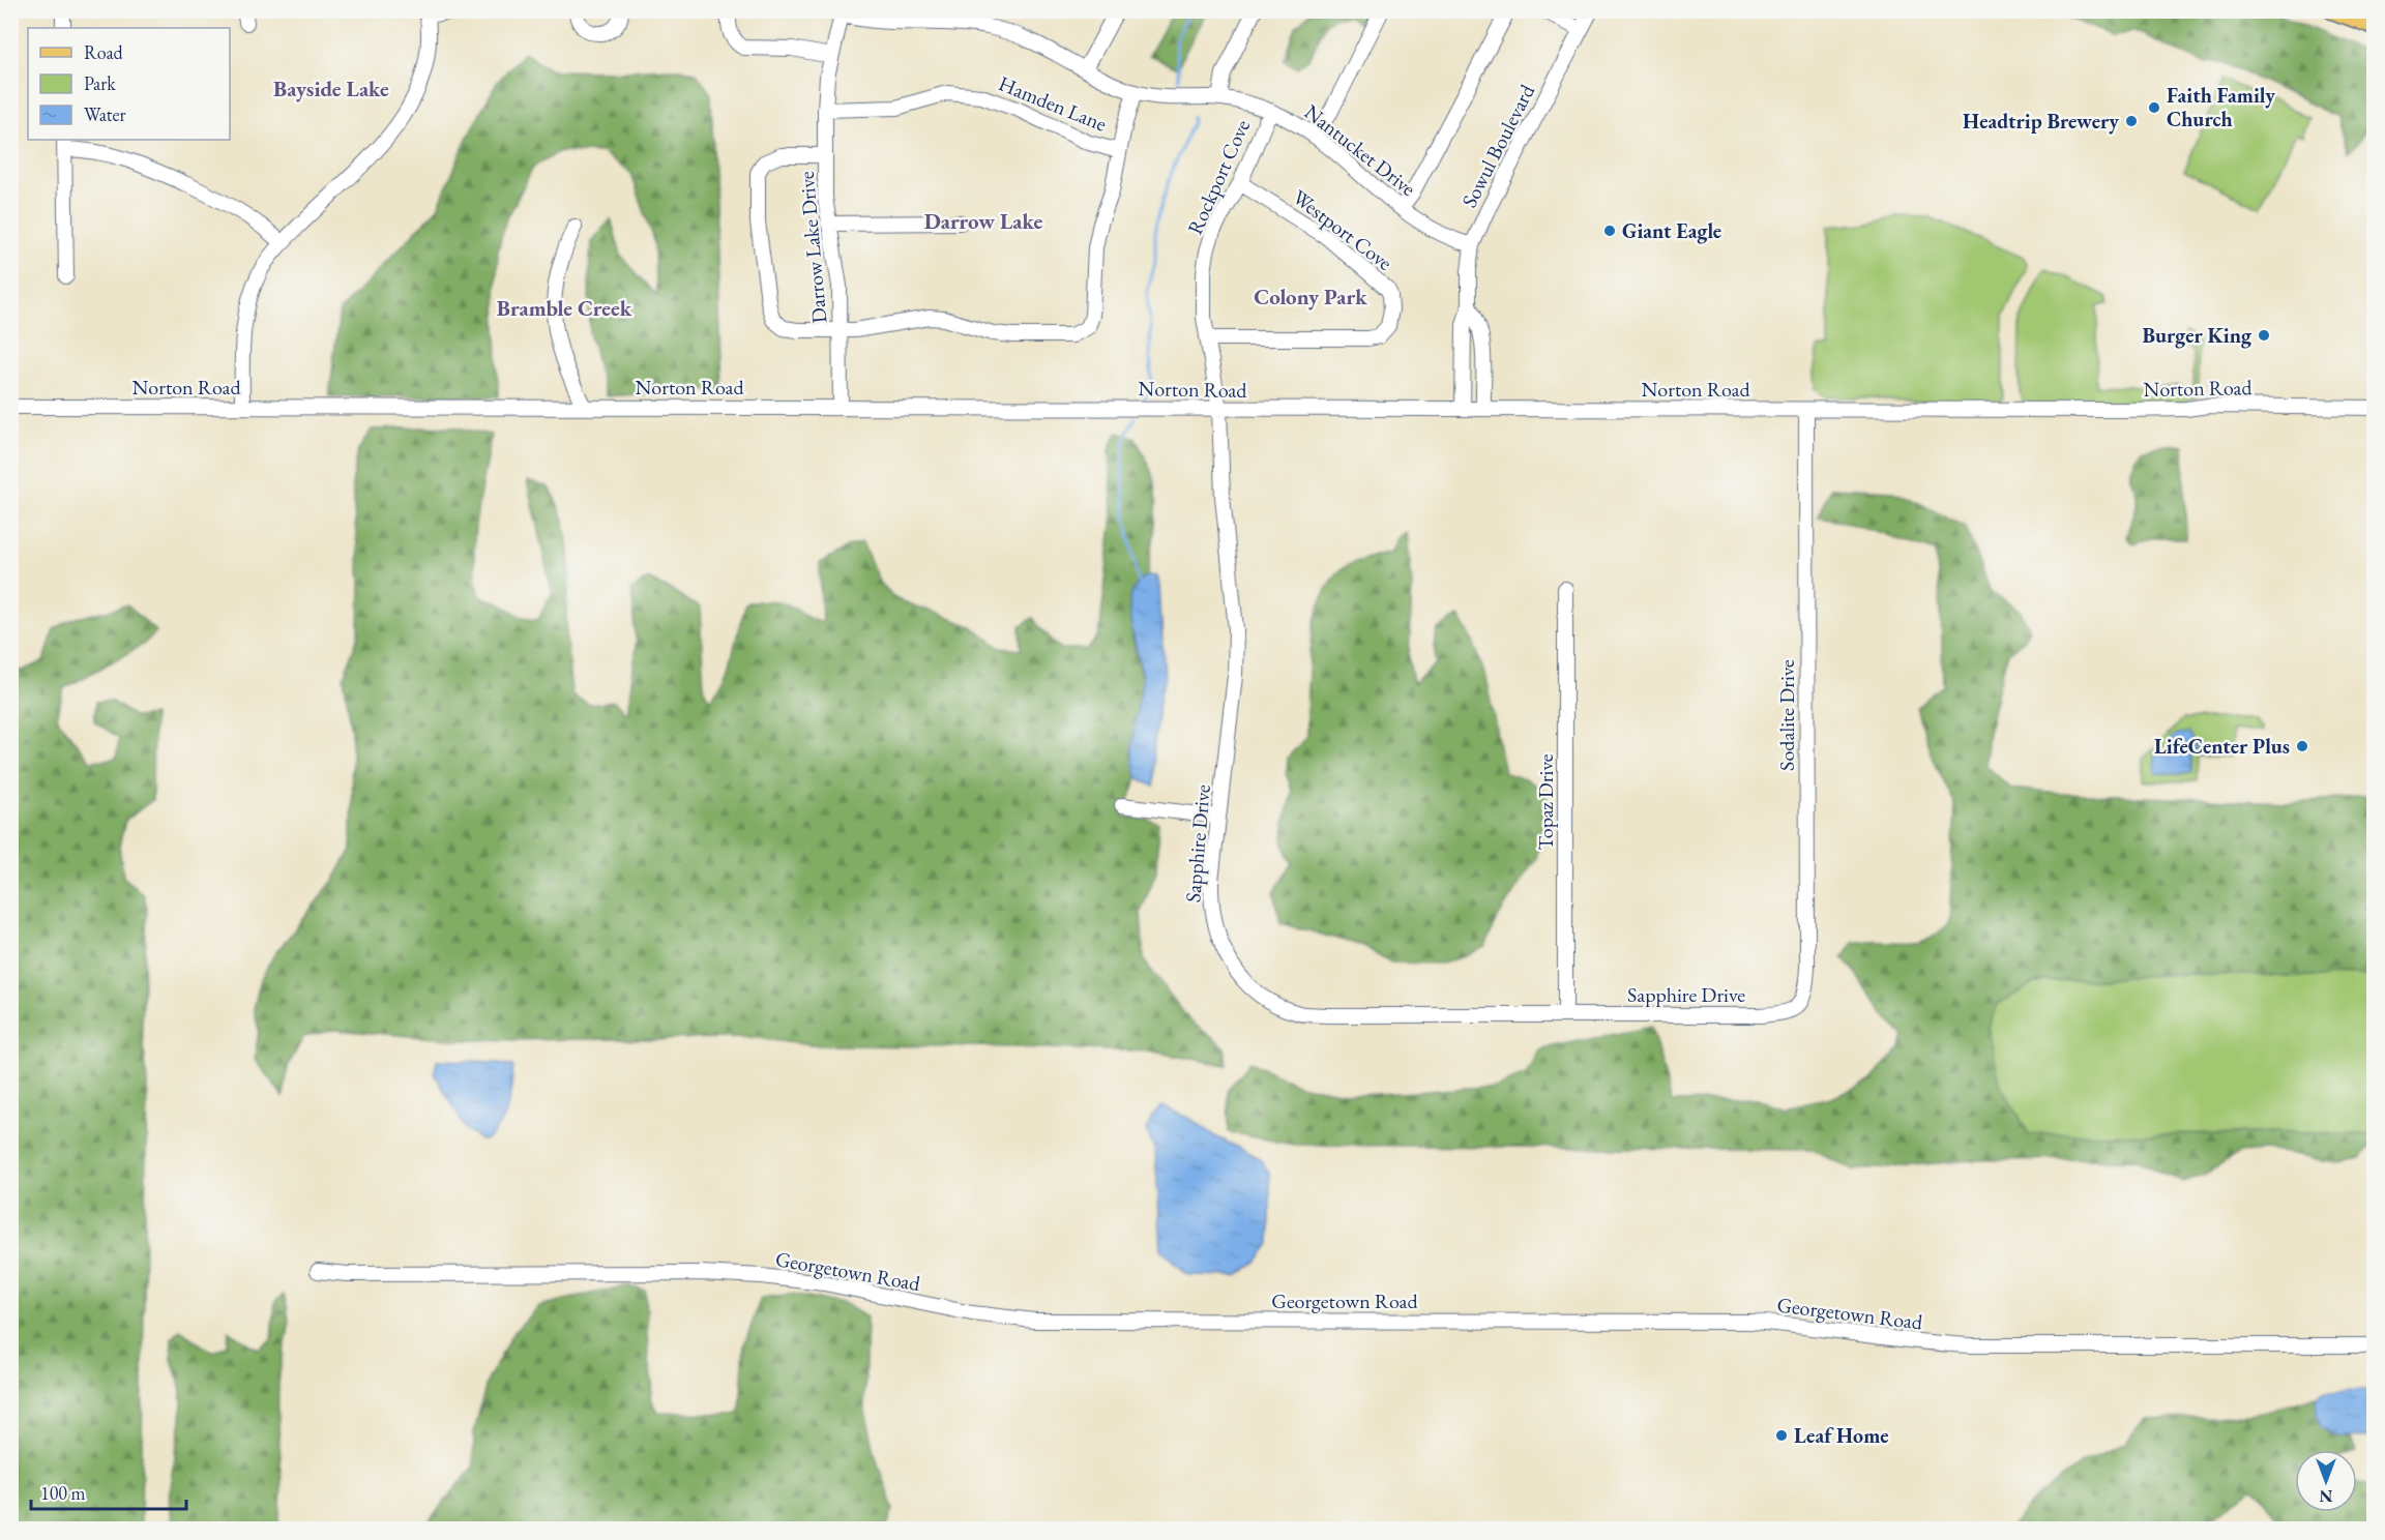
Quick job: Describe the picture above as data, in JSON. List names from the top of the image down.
{
  "streets": {
    "street": [
      "Hamden Lane",
      "Sowul Boulevard",
      "Nantucket Drive",
      "Rockport Cove",
      "Westport Cove",
      "Darrow Lake Drive",
      "Norton Road",
      "Sodalite Drive",
      "Topaz Drive",
      "Sapphire Drive",
      "Georgetown Road"
    ]
  },
  "crossings": [
    ["Hamden Lane", "Darrow Lake Drive"],
    ["Sowul Boulevard", "Nantucket Drive"],
    ["Sowul Boulevard", "Norton Road"],
    ["Nantucket Drive", "Rockport Cove"],
    ["Nantucket Drive", "Darrow Lake Drive"],
    ["Rockport Cove", "Westport Cove"],
    ["Rockport Cove", "Norton Road"],
    ["Rockport Cove", "Sapphire Drive"],
    ["Darrow Lake Drive", "Norton Road"],
    ["Norton Road", "Sodalite Drive"],
    ["Norton Road", "Sapphire Drive"],
    ["Sodalite Drive", "Sapphire Drive"],
    ["Topaz Drive", "Sapphire Drive"]
  ],
  "districts": [
    "Bayside Lake",
    "Darrow Lake",
    "Colony Park",
    "Bramble Creek"
  ],
  "places": [
    "Faith Family Church",
    "Headtrip Brewery",
    "Giant Eagle",
    "Burger King",
    "LifeCenter Plus",
    "Leaf Home"
  ],
  "legend": ["Road", "Park", "Water"],
  "scale_bar": "100 m",
  "north": "bottom"
}
